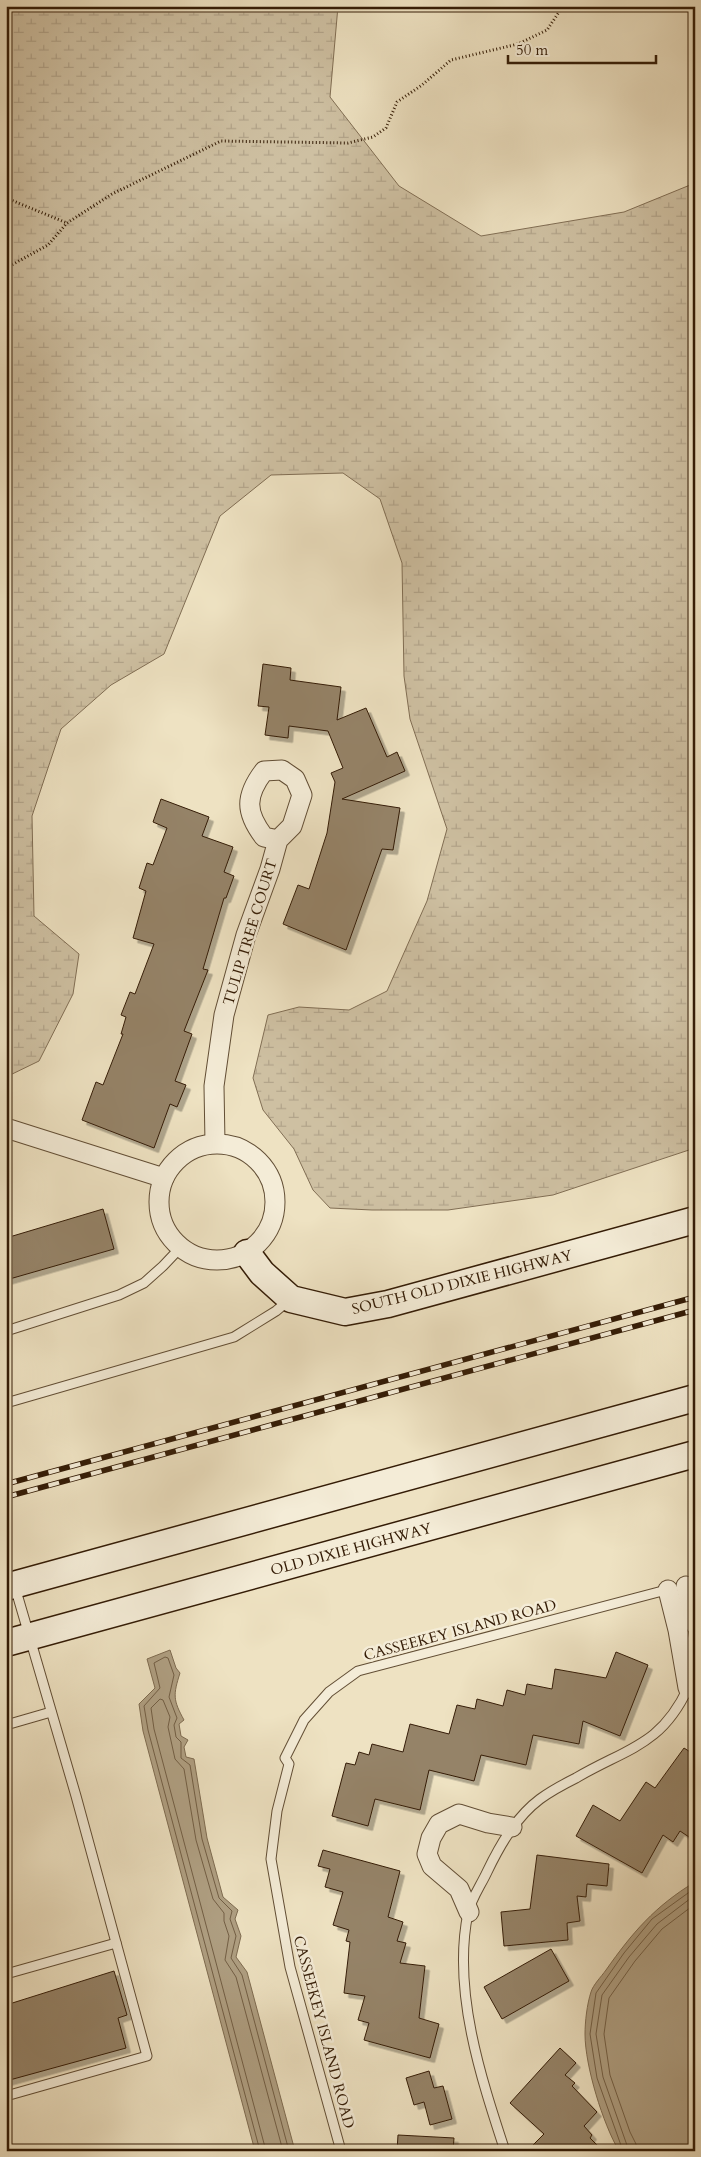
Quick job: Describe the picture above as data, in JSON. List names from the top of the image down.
{
  "streets": {
    "main road": ["SOUTH OLD DIXIE HIGHWAY", "OLD DIXIE HIGHWAY"],
    "street": ["TULIP TREE COURT"],
    "lane": ["CASSEEKEY ISLAND ROAD"]
  },
  "crossings": [
    ["TULIP TREE COURT", "SOUTH OLD DIXIE HIGHWAY"]
  ],
  "scale_bar": "50 m"
}
